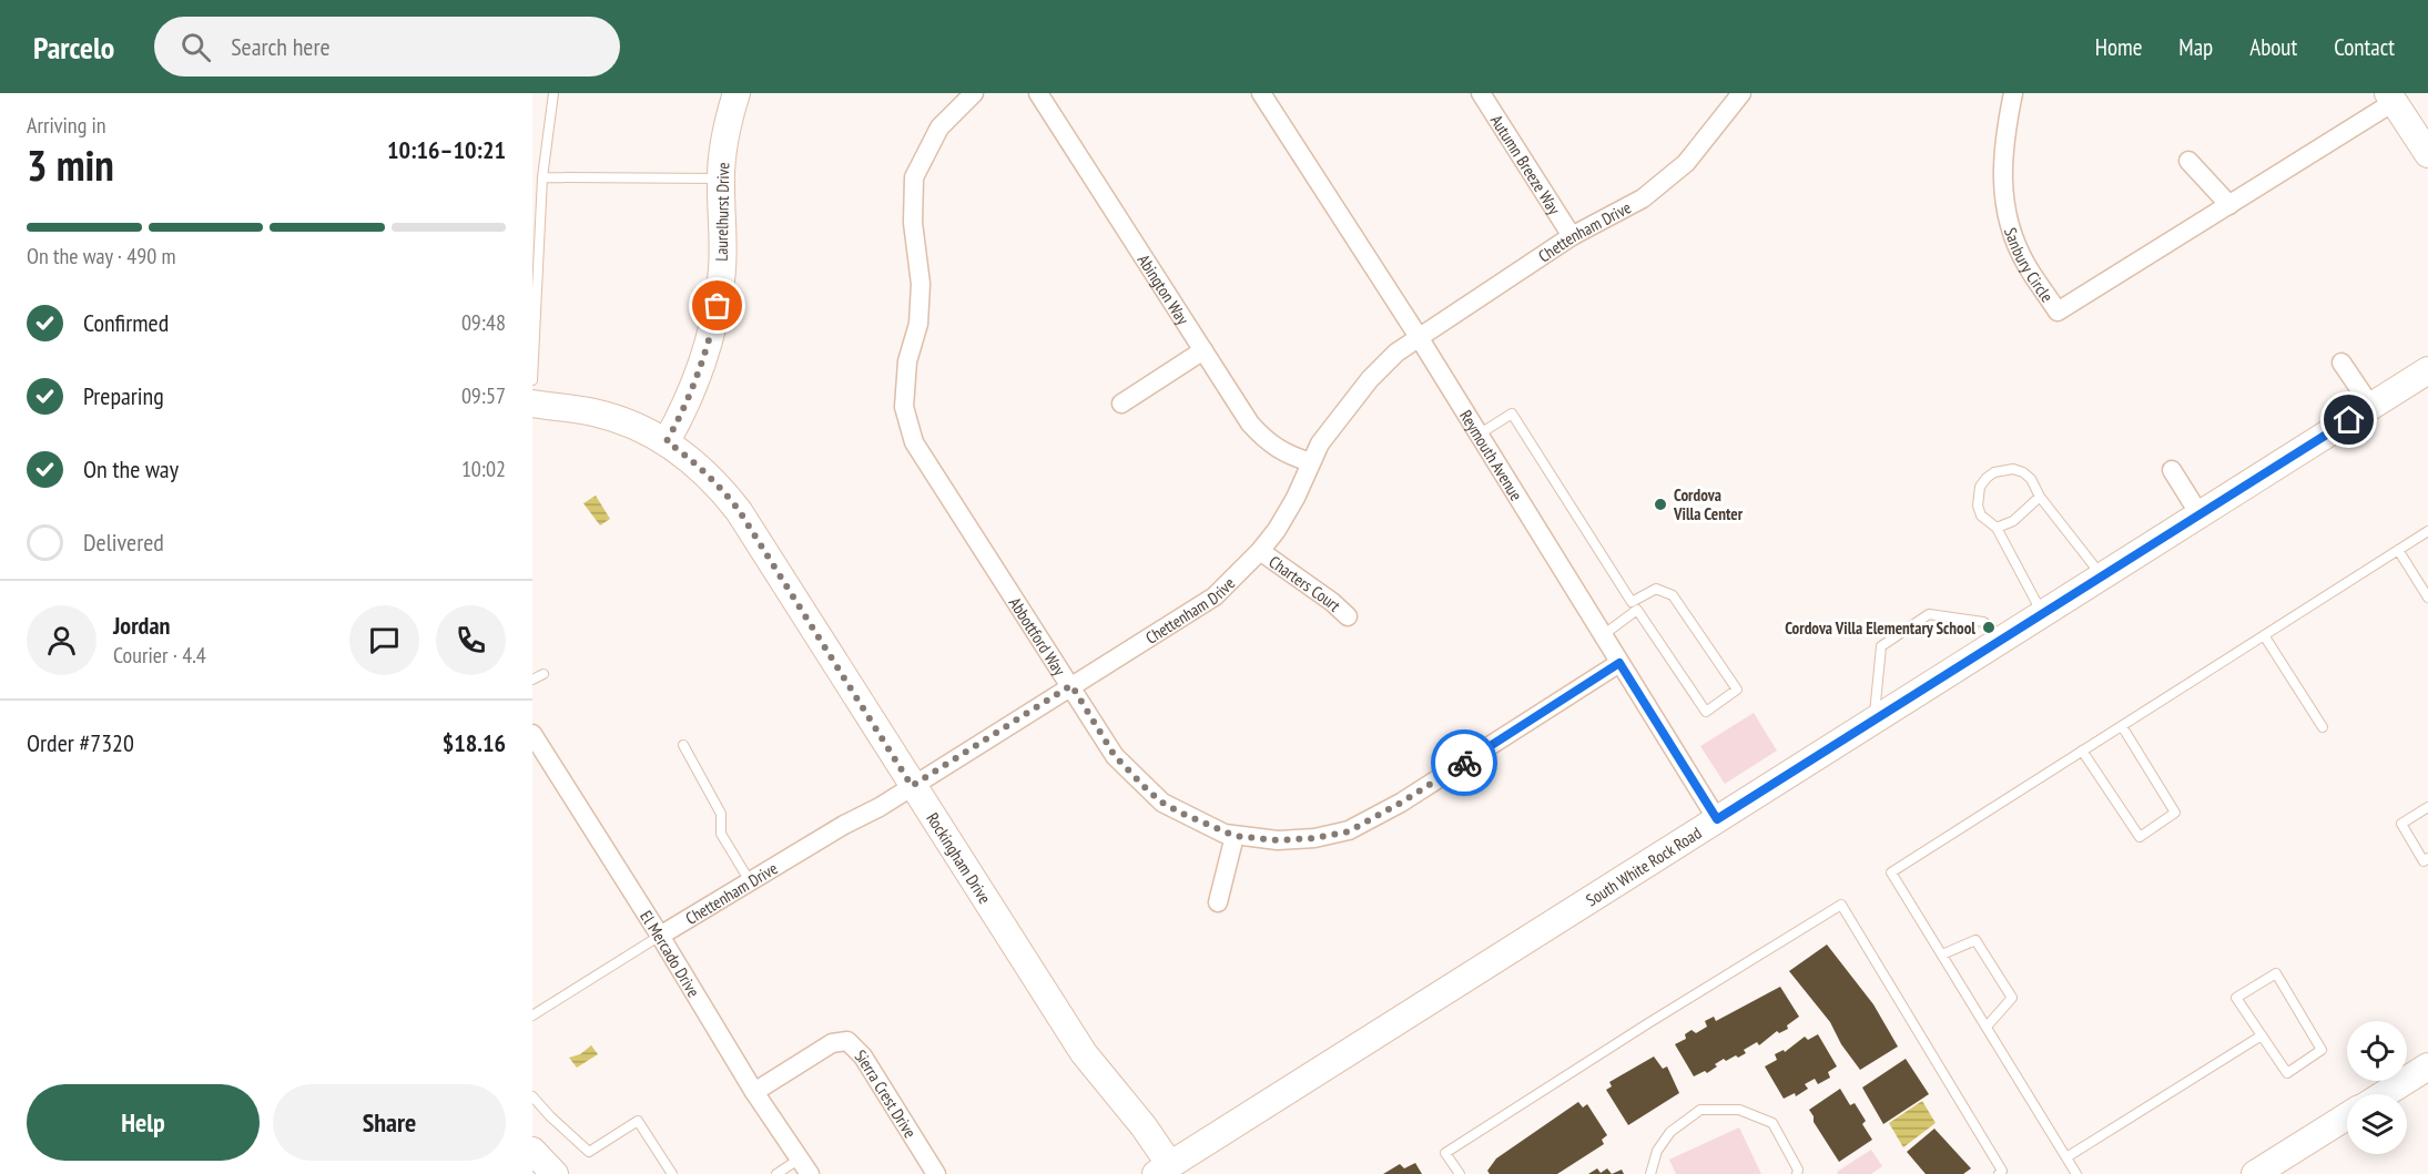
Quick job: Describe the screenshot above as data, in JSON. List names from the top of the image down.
{
  "streets": {
    "street": [
      "Autumn Breeze Way",
      "Laurelhurst Drive",
      "Chettenham Drive",
      "Sanbury Circle",
      "Abington Way",
      "Reymouth Avenue",
      "Charters Court",
      "Abbottford Way",
      "Rockingham Drive",
      "South White Rock Road",
      "El Mercado Drive",
      "Sierra Crest Drive"
    ]
  },
  "crossings": [
    ["Autumn Breeze Way", "Chettenham Drive"],
    ["Laurelhurst Drive", "Rockingham Drive"],
    ["Chettenham Drive", "Abington Way"],
    ["Chettenham Drive", "Reymouth Avenue"],
    ["Chettenham Drive", "Charters Court"],
    ["Chettenham Drive", "Abbottford Way"],
    ["Chettenham Drive", "Rockingham Drive"],
    ["Chettenham Drive", "El Mercado Drive"],
    ["Reymouth Avenue", "Abbottford Way"],
    ["Reymouth Avenue", "South White Rock Road"],
    ["Rockingham Drive", "South White Rock Road"],
    ["El Mercado Drive", "Sierra Crest Drive"]
  ],
  "places": ["Cordova Villa Center", "Cordova Villa Elementary School"],
  "page": {
    "header": "Parcelo",
    "search": "Search here",
    "nav": [
      "Home",
      "Map",
      "About",
      "Contact"
    ],
    "heading": ["3 min", "Arriving in", "10:16–10:21"],
    "panel": [
      "Jordan",
      "Courier · 4.4",
      "Order #7320",
      "$18.16"
    ],
    "bar": "On the way · 490 m",
    "list": [
      ["Confirmed", "09:48"],
      ["Preparing", "09:57"],
      ["On the way", "10:02"],
      "Delivered"
    ],
    "buttons": ["Help", "Share"]
  }
}
